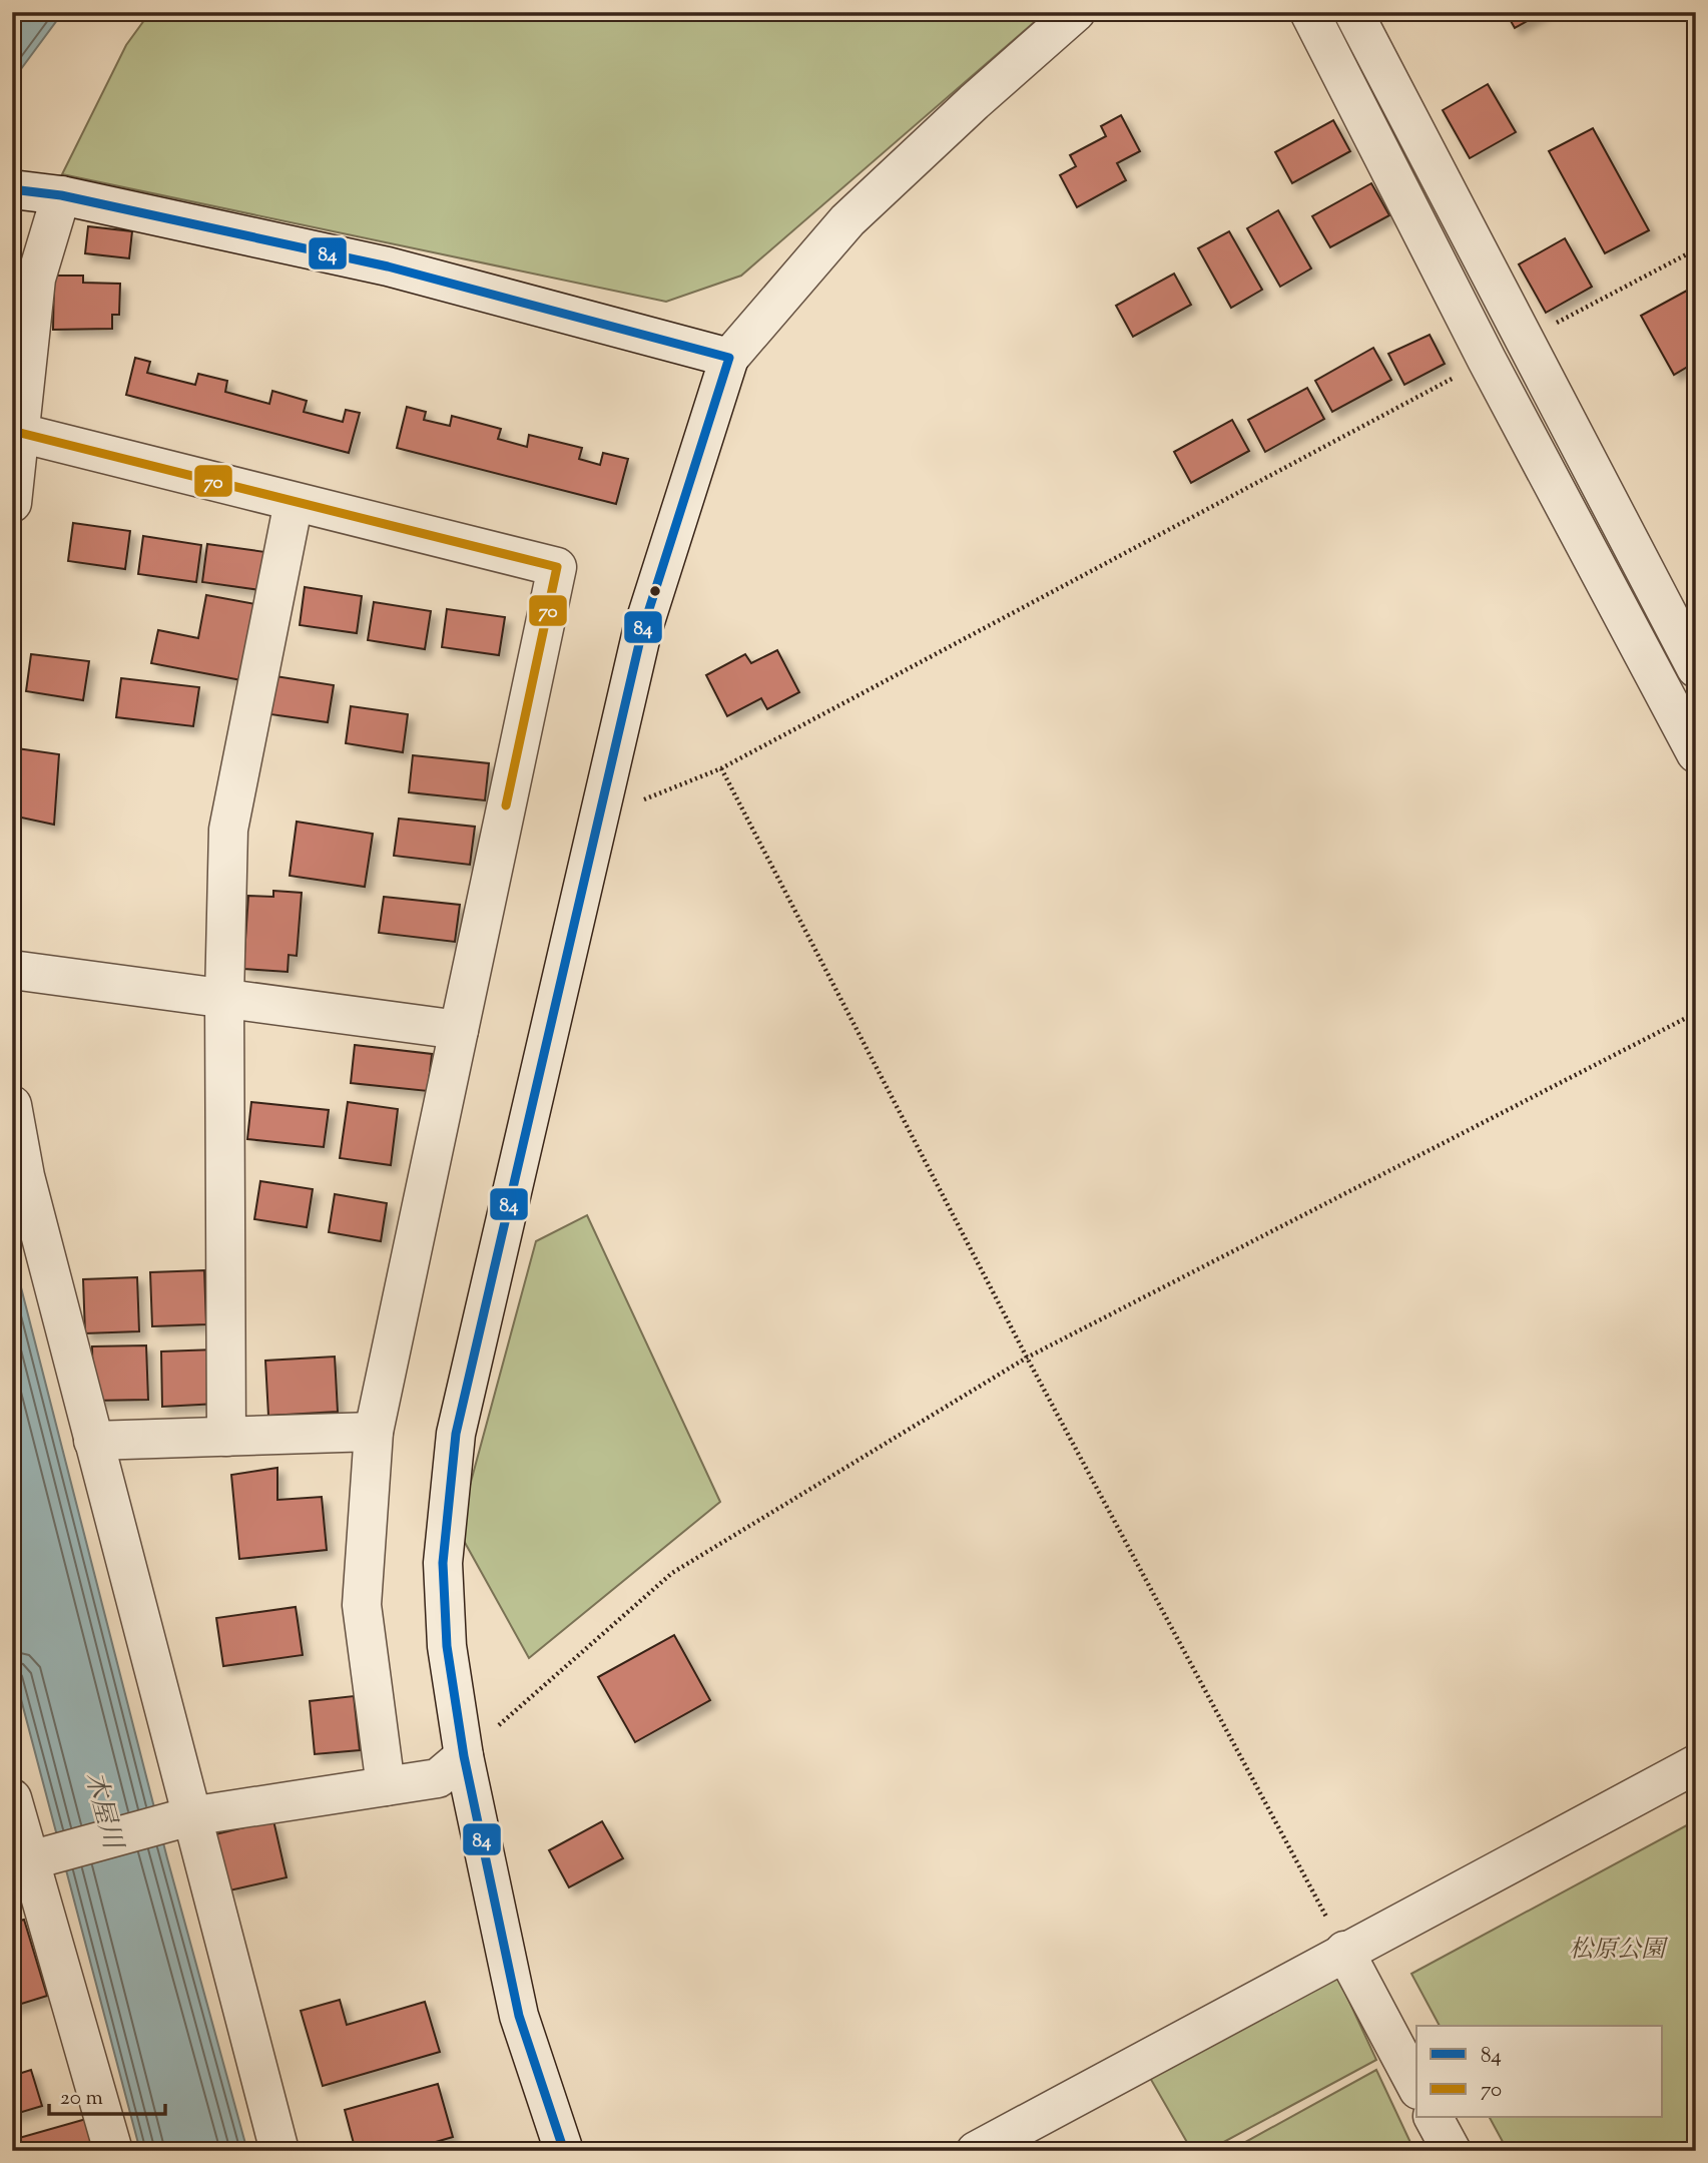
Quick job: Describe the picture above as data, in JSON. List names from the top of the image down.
{
  "water": ["木屋川"],
  "parks": ["松原公園"],
  "lines": ["transit line 84", "transit line 70"],
  "legend": ["84", "70"],
  "scale_bar": "20 m"
}
